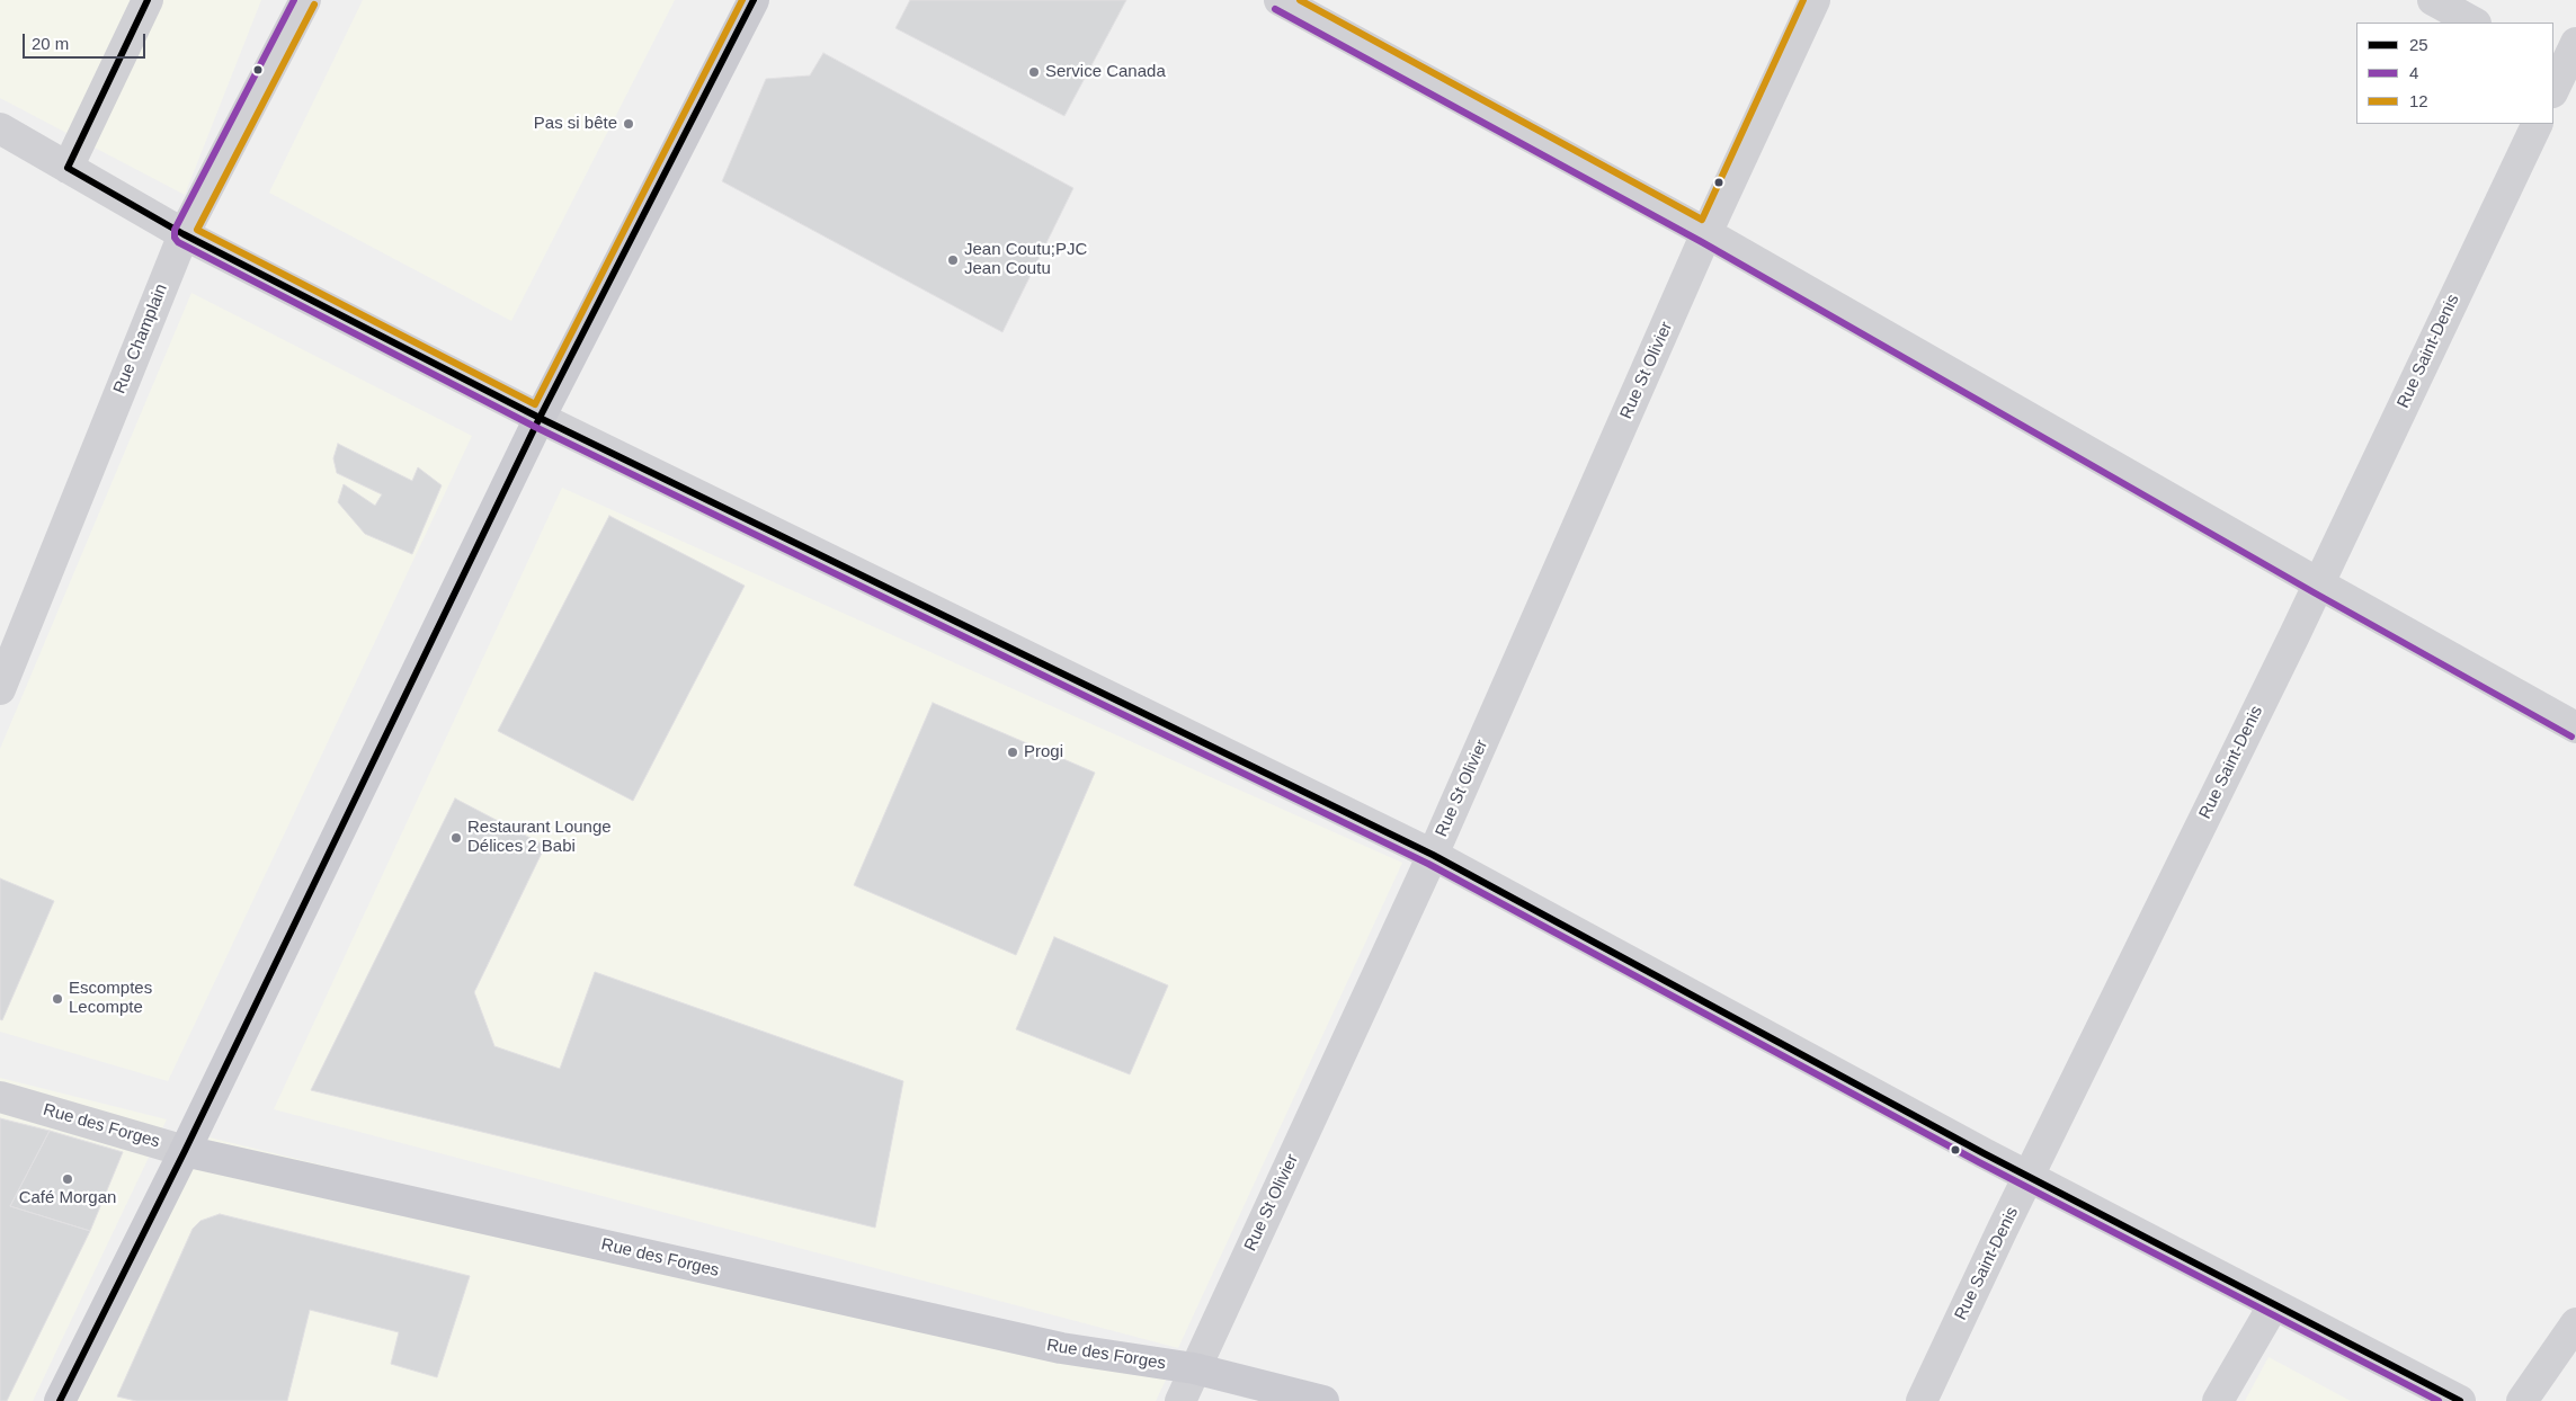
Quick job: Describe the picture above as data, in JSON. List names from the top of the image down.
{
  "streets": {
    "main road": ["Rue des Forges"],
    "street": ["Rue Champlain", "Rue Saint-Denis", "Rue St Olivier"]
  },
  "crossings": [
    ["Rue St Olivier", "Rue des Forges"]
  ],
  "places": [
    "Service Canada",
    "Pas si bête",
    "Jean Coutu;PJC Jean Coutu",
    "Progi",
    "Restaurant Lounge Délices 2 Babi",
    "Escomptes Lecompte",
    "Café Morgan"
  ],
  "lines": ["transit line 25", "transit line 4", "transit line 12"],
  "legend": ["25", "4", "12"],
  "scale_bar": "20 m"
}
